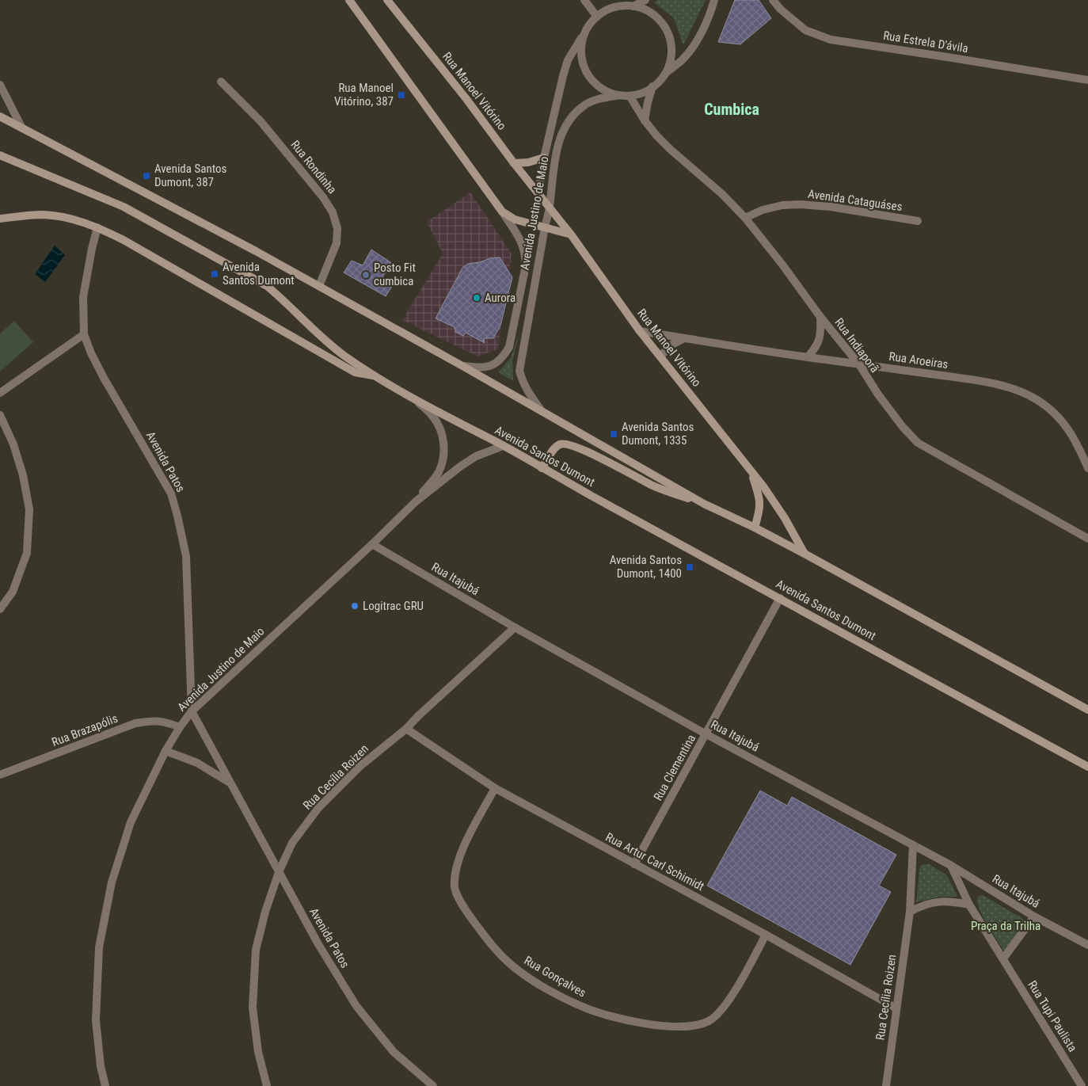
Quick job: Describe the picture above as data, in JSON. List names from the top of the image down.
{
  "streets": {
    "main road": ["Rua Manoel Vitórino", "Avenida Santos Dumont"],
    "street": [
      "Rua Estrela D'ávila",
      "Rua Rondinha",
      "Avenida Cataguáses",
      "Avenida Justino de Maio",
      "Rua Indiaporã",
      "Rua Aroeiras",
      "Avenida Patos",
      "Rua Itajubá",
      "Rua Brazapólis",
      "Rua Clementina",
      "Rua Cecília Roizen",
      "Rua Artur Carl Schimidt",
      "Rua Gonçalves",
      "Rua Tupi Paulista"
    ]
  },
  "crossings": [
    ["Rua Manoel Vitórino", "Avenida Justino de Maio"],
    ["Rua Manoel Vitórino", "Rua Aroeiras"],
    ["Avenida Cataguáses", "Rua Indiaporã"],
    ["Avenida Justino de Maio", "Rua Indiaporã"],
    ["Avenida Justino de Maio", "Avenida Santos Dumont"],
    ["Avenida Justino de Maio", "Avenida Patos"],
    ["Avenida Justino de Maio", "Rua Itajubá"],
    ["Avenida Justino de Maio", "Rua Brazapólis"],
    ["Rua Indiaporã", "Rua Aroeiras"],
    ["Avenida Santos Dumont", "Rua Clementina"],
    ["Avenida Patos", "Rua Cecília Roizen"],
    ["Rua Itajubá", "Rua Clementina"],
    ["Rua Itajubá", "Rua Cecília Roizen"],
    ["Rua Itajubá", "Rua Tupi Paulista"],
    ["Rua Clementina", "Rua Artur Carl Schimidt"],
    ["Rua Cecília Roizen", "Rua Artur Carl Schimidt"],
    ["Rua Artur Carl Schimidt", "Rua Gonçalves"]
  ],
  "districts": ["Cumbica"],
  "parks": ["Praça da Trilha"],
  "places": {
    "transit": [
      "Rua Manoel Vitórino, 387",
      "Avenida Santos Dumont, 387",
      "Avenida Santos Dumont",
      "Avenida Santos Dumont, 1335",
      "Avenida Santos Dumont, 1400"
    ],
    "other": ["Posto Fit cumbica", "Aurora", "Logitrac GRU"]
  }
}
